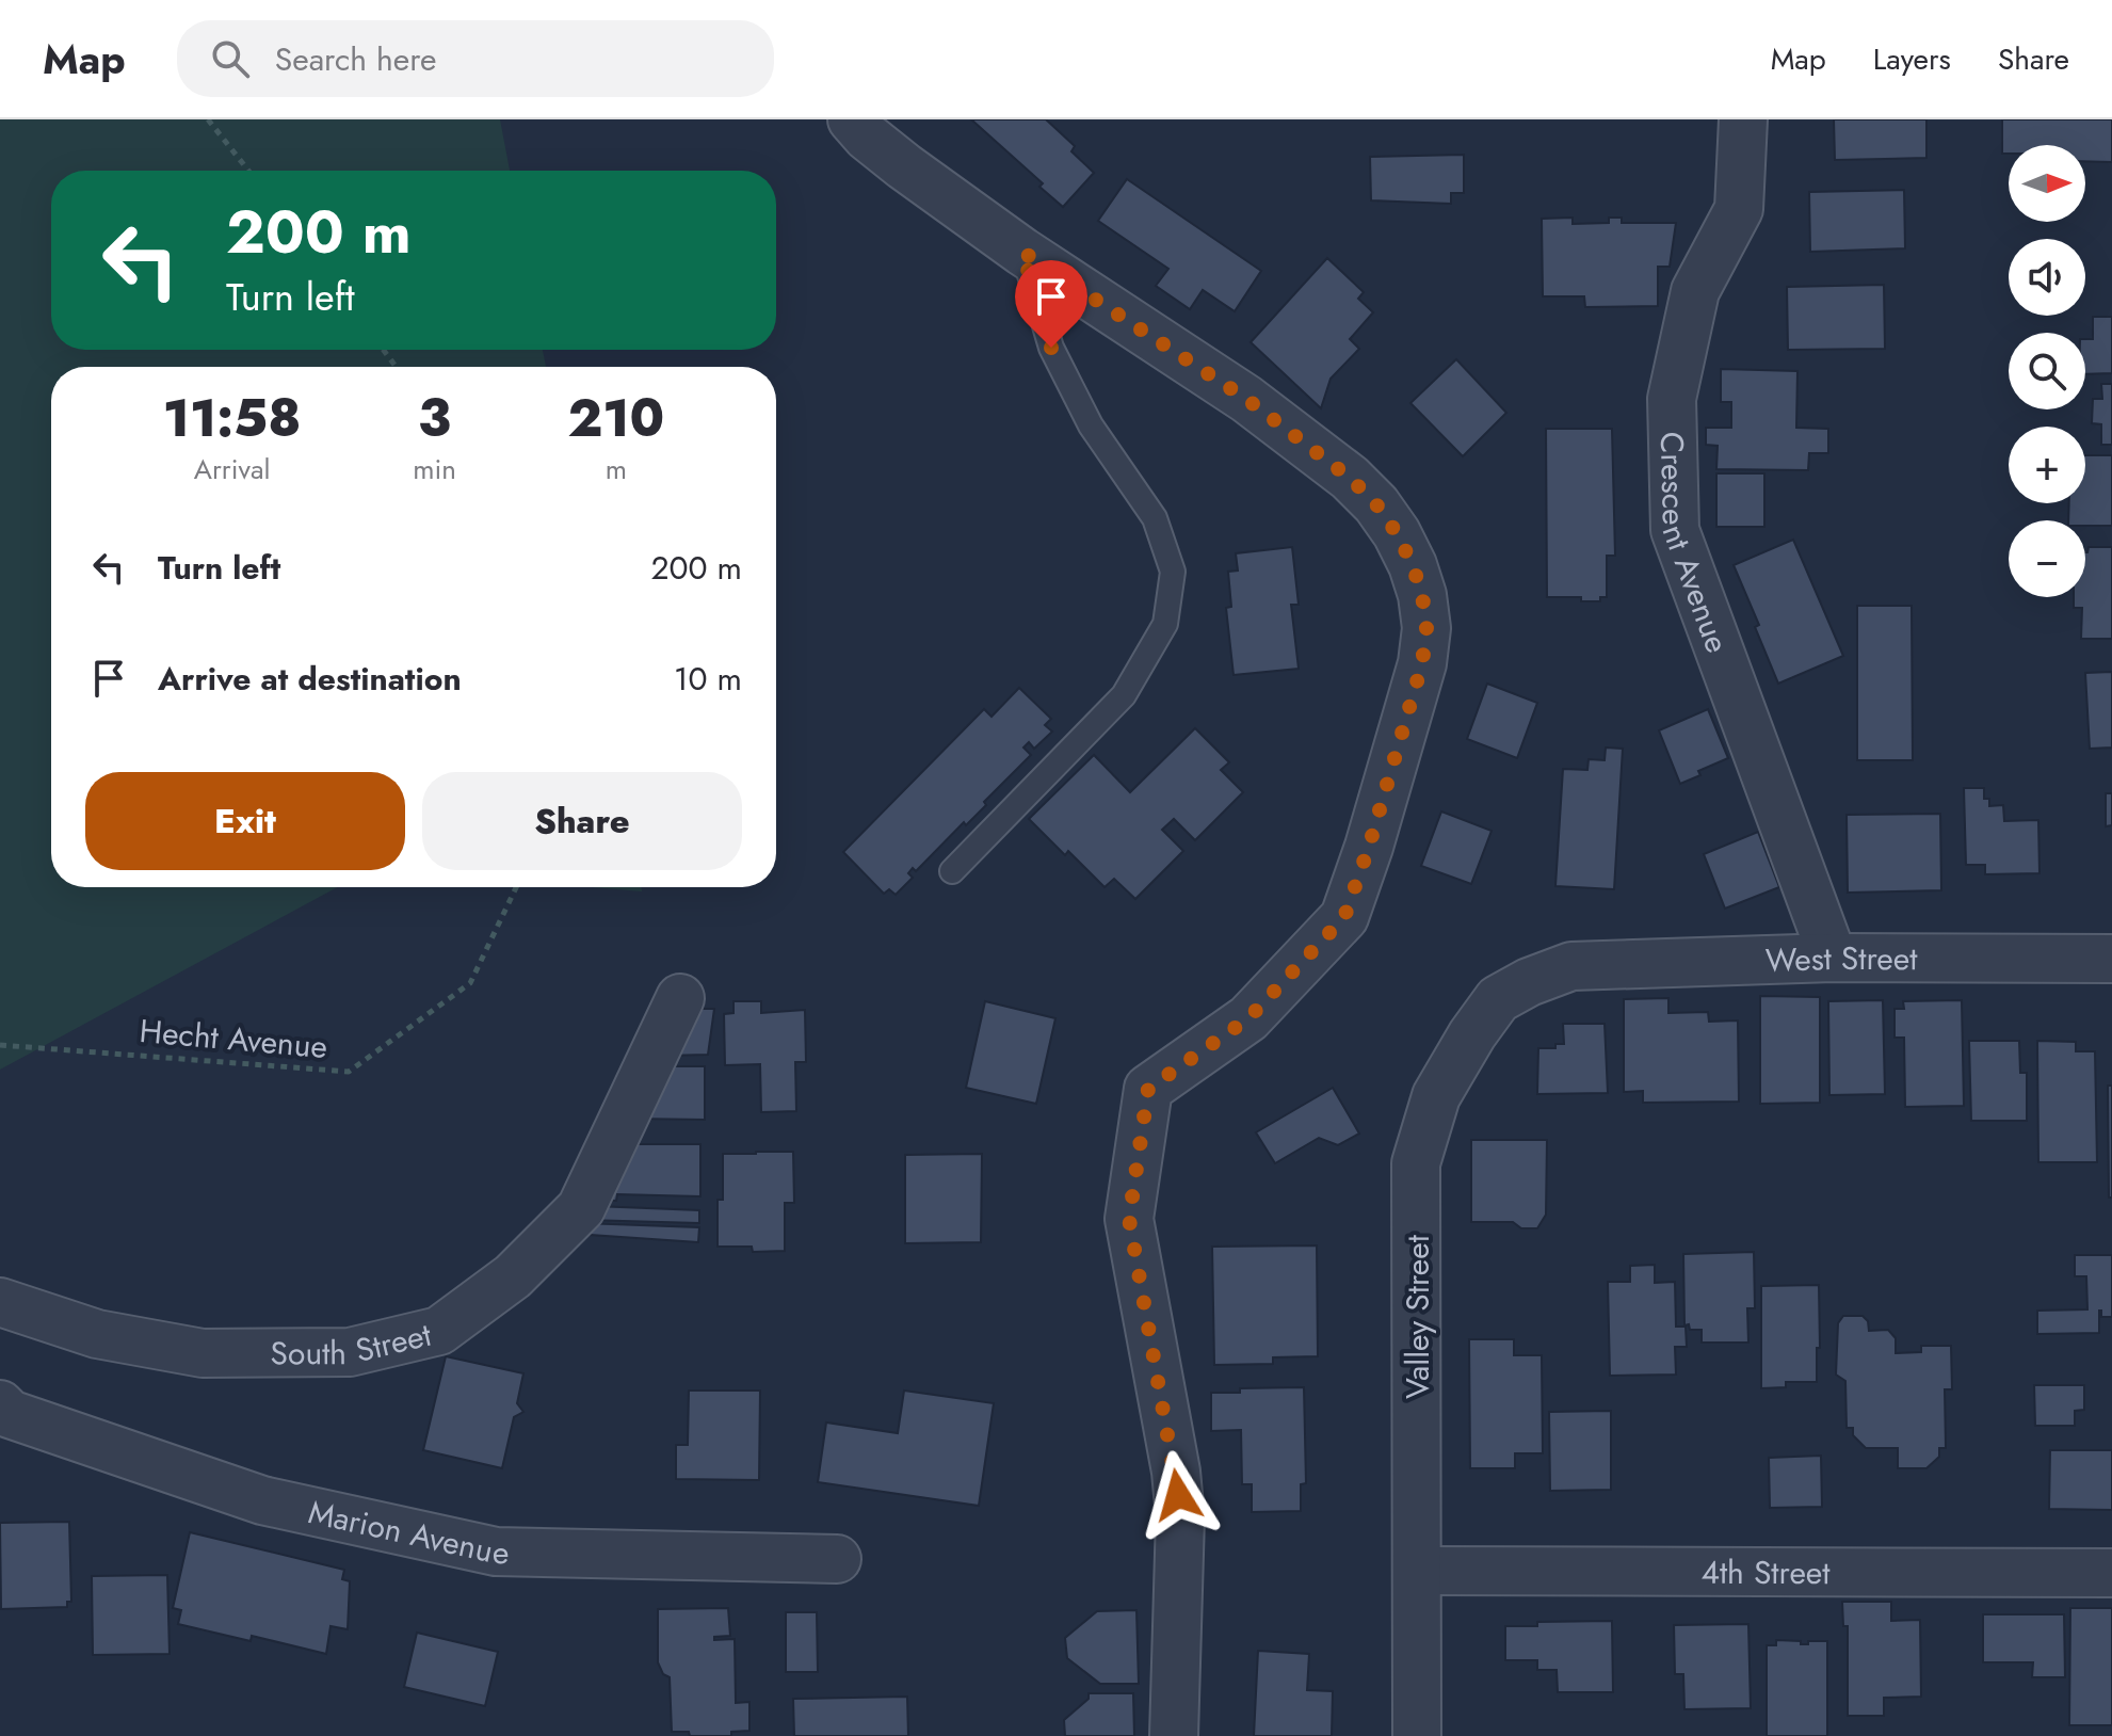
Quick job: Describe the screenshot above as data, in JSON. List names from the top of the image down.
{
  "streets": {
    "street": [
      "Crescent Avenue",
      "West Street",
      "Valley Street",
      "South Street",
      "Marion Avenue",
      "4th Street"
    ],
    "path": ["Hecht Avenue"]
  },
  "crossings": [
    ["Crescent Avenue", "West Street"],
    ["West Street", "Valley Street"],
    ["Valley Street", "4th Street"]
  ],
  "north": "right",
  "page": {
    "header": "Map",
    "search": "Search here",
    "nav": ["Map", "Layers", "Share"],
    "map_buttons": ["+", "−"],
    "turn": ["200 m", "Turn left"],
    "eta": [
      "11:58",
      "Arrival",
      "3",
      "min",
      "210",
      "m"
    ],
    "list": [
      {
        "name": "Turn left",
        "value": "200 m"
      },
      {
        "name": "Arrive at destination",
        "value": "10 m"
      }
    ],
    "buttons": ["Exit", "Share"]
  }
}
